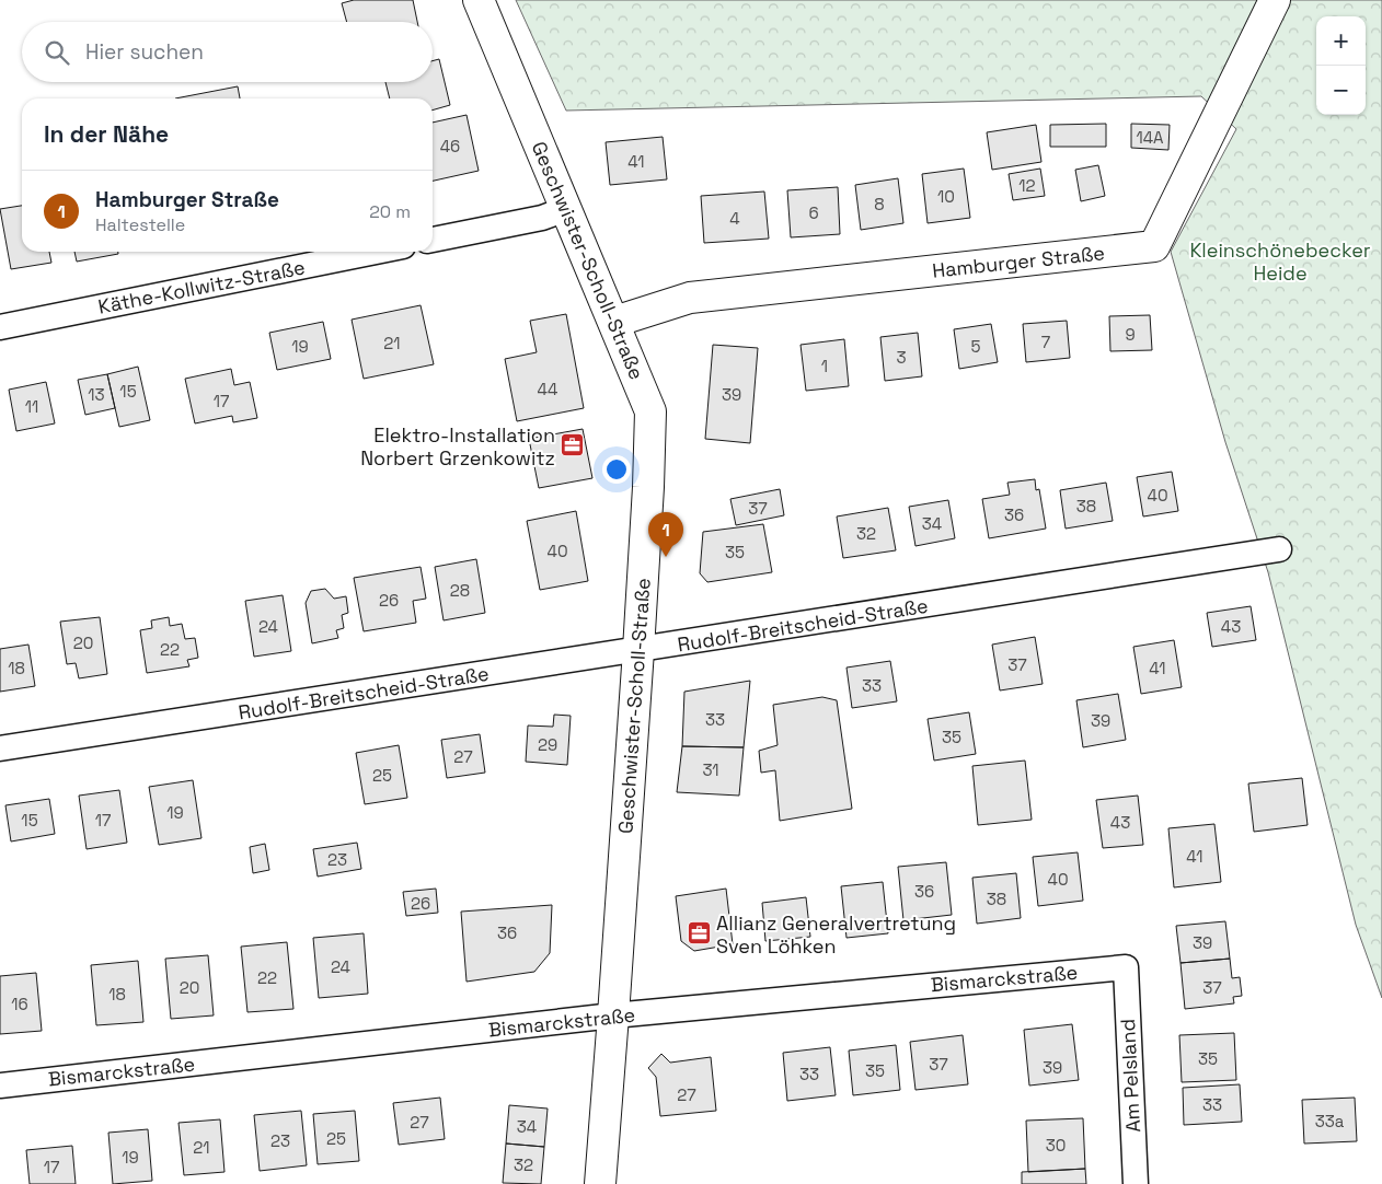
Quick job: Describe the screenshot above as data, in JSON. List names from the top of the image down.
{
  "streets": {
    "street": [
      "Geschwister-Scholl-Straße",
      "Hamburger Straße",
      "Käthe-Kollwitz-Straße",
      "Rudolf-Breitscheid-Straße",
      "Bismarckstraße",
      "Am Pelsland"
    ]
  },
  "crossings": [
    ["Geschwister-Scholl-Straße", "Hamburger Straße"],
    ["Geschwister-Scholl-Straße", "Rudolf-Breitscheid-Straße"],
    ["Geschwister-Scholl-Straße", "Bismarckstraße"],
    ["Bismarckstraße", "Am Pelsland"]
  ],
  "parks": ["Kleinschönebecker Heide"],
  "places": {
    "office": ["Elektro-Installation Norbert Grzenkowitz", "Allianz Generalvertretung Sven Löhken"]
  },
  "house_numbers": [
    "14A",
    "46",
    "41",
    "12",
    "10",
    "8",
    "6",
    "4",
    "9",
    "7",
    "21",
    "19",
    "5",
    "3",
    "1",
    "44",
    "15",
    "13",
    "39",
    "17",
    "11",
    "40",
    "38",
    "37",
    "36",
    "34",
    "32",
    "40",
    "35",
    "28",
    "26",
    "24",
    "43",
    "20",
    "22",
    "37",
    "18",
    "41",
    "33",
    "33",
    "39",
    "35",
    "29",
    "27",
    "31",
    "25",
    "19",
    "15",
    "17",
    "43",
    "41",
    "23",
    "40",
    "36",
    "38",
    "26",
    "36",
    "39",
    "24",
    "22",
    "20",
    "37",
    "18",
    "16",
    "35",
    "37",
    "39",
    "35",
    "33",
    "27",
    "33",
    "33a",
    "27",
    "34",
    "25",
    "23",
    "30",
    "21",
    "19",
    "32",
    "17"
  ],
  "page": {
    "map_buttons": ["+", "−"],
    "search": "Hier suchen",
    "heading": "In der Nähe",
    "list": [
      {
        "mark": "1",
        "name": "Hamburger Straße",
        "note": "Haltestelle",
        "value": "20 m"
      }
    ],
    "pins": "1"
  }
}
